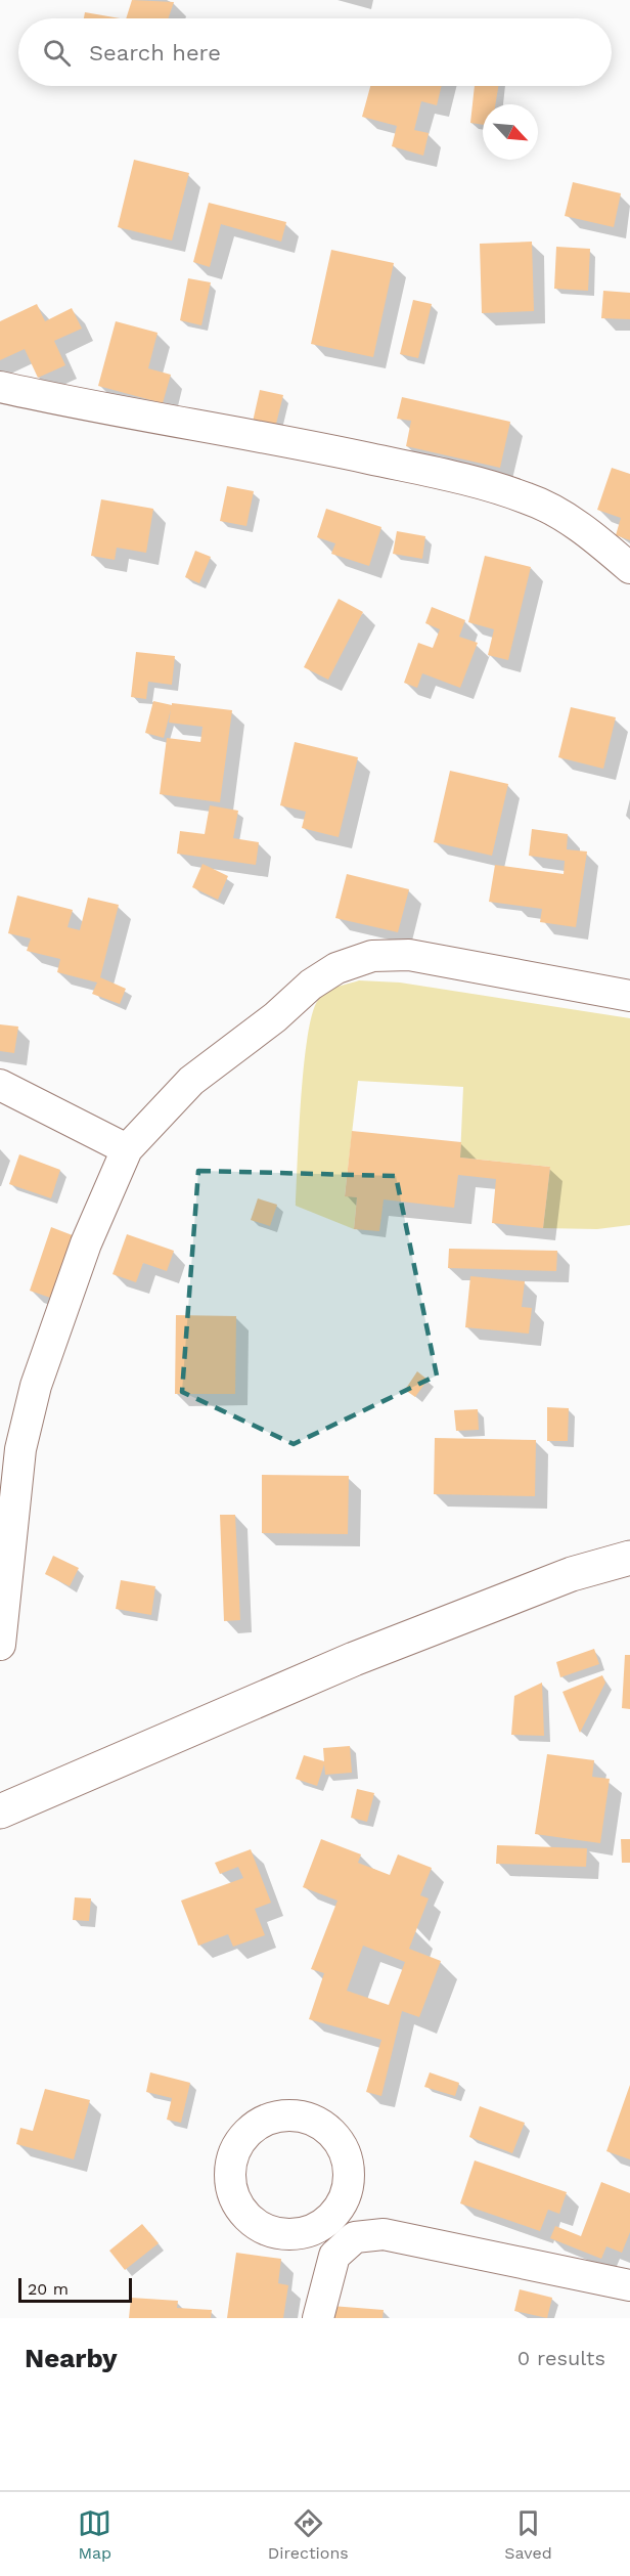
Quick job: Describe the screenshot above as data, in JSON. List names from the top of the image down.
{
  "scale_bar": "20 m",
  "north": "bottom right",
  "page": {
    "search": "Search here",
    "scale": "20 m",
    "heading": ["Nearby", "0 results"],
    "nav": ["Map", "Directions", "Saved"]
  }
}
